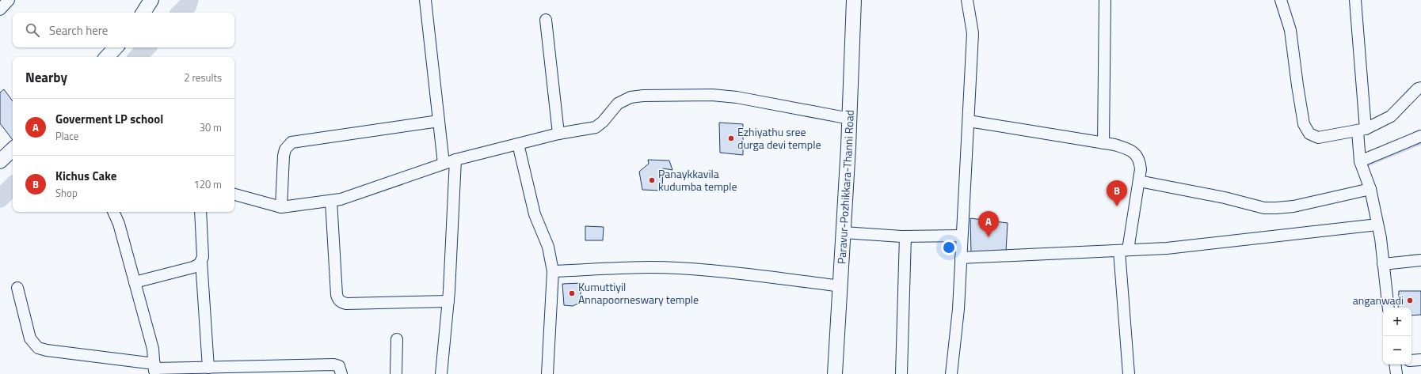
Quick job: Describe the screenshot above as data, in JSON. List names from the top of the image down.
{
  "streets": {
    "main road": ["Paravur-Pozhikkara-Thanni Road"]
  },
  "places": [
    "Ezhiyathu sree durga devi temple",
    "Panaykkavila kudumba temple",
    "Kumuttiyil Annapoorneswary temple",
    "anganwadi"
  ],
  "page": {
    "search": "Search here",
    "heading": ["Nearby", "2 results"],
    "list": [
      {
        "mark": "A",
        "name": "Goverment LP school",
        "note": "Place",
        "value": "30 m"
      },
      {
        "mark": "B",
        "name": "Kichus Cake",
        "note": "Shop",
        "value": "120 m"
      }
    ],
    "pins": ["B", "A"],
    "map_buttons": ["+", "−"]
  }
}
